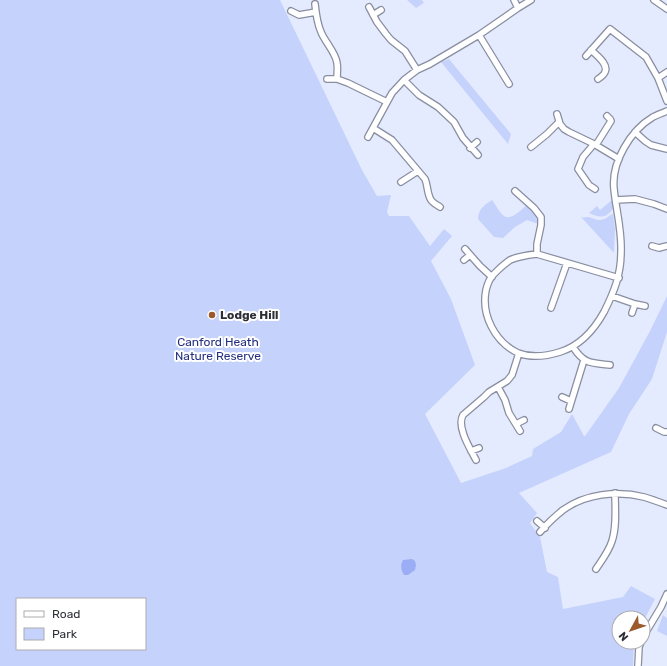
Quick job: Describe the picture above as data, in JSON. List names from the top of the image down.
{
  "parks": ["Canford Heath Nature Reserve"],
  "places": ["Lodge Hill"],
  "legend": ["Road", "Park"],
  "north": "bottom left"
}
